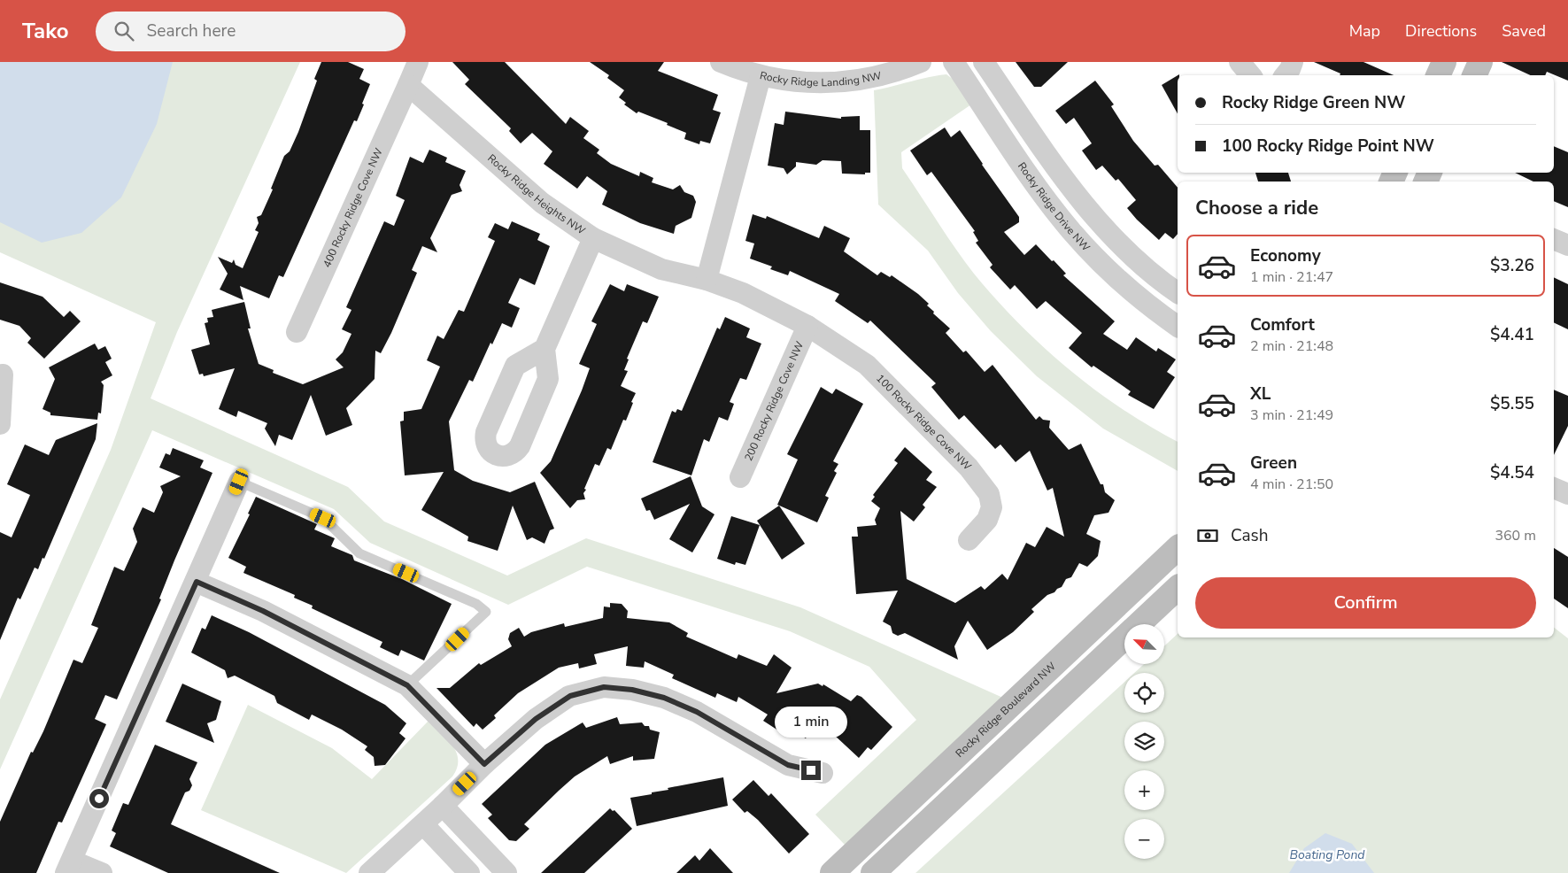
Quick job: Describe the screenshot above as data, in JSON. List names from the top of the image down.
{
  "streets": {
    "street": [
      "Rocky Ridge Landing NW",
      "Rocky Ridge Heights NW",
      "Rocky Ridge Drive NW",
      "400 Rocky Ridge Cove NW",
      "200 Rocky Ridge Cove NW",
      "100 Rocky Ridge Cove NW",
      "Rocky Ridge Boulevard NW"
    ]
  },
  "crossings": [
    ["Rocky Ridge Heights NW", "400 Rocky Ridge Cove NW"],
    ["Rocky Ridge Heights NW", "200 Rocky Ridge Cove NW"],
    ["Rocky Ridge Heights NW", "100 Rocky Ridge Cove NW"],
    ["200 Rocky Ridge Cove NW", "100 Rocky Ridge Cove NW"]
  ],
  "water": ["Boating Pond"],
  "north": "top left",
  "page": {
    "header": "Tako",
    "search": "Search here",
    "nav": ["Map", "Directions", "Saved"],
    "banner": ["Rocky Ridge Green NW", "100 Rocky Ridge Point NW"],
    "heading": "Choose a ride",
    "list": [
      {
        "name": "Economy",
        "note": "1 min · 21:47",
        "value": "$3.26"
      },
      {
        "name": "Comfort",
        "note": "2 min · 21:48",
        "value": "$4.41"
      },
      {
        "name": "XL",
        "note": "3 min · 21:49",
        "value": "$5.55"
      },
      {
        "name": "Green",
        "note": "4 min · 21:50",
        "value": "$4.54"
      }
    ],
    "pay": ["Cash", "360 m"],
    "buttons": "Confirm",
    "map_buttons": ["+", "−"],
    "bubble": "1 min"
  }
}
